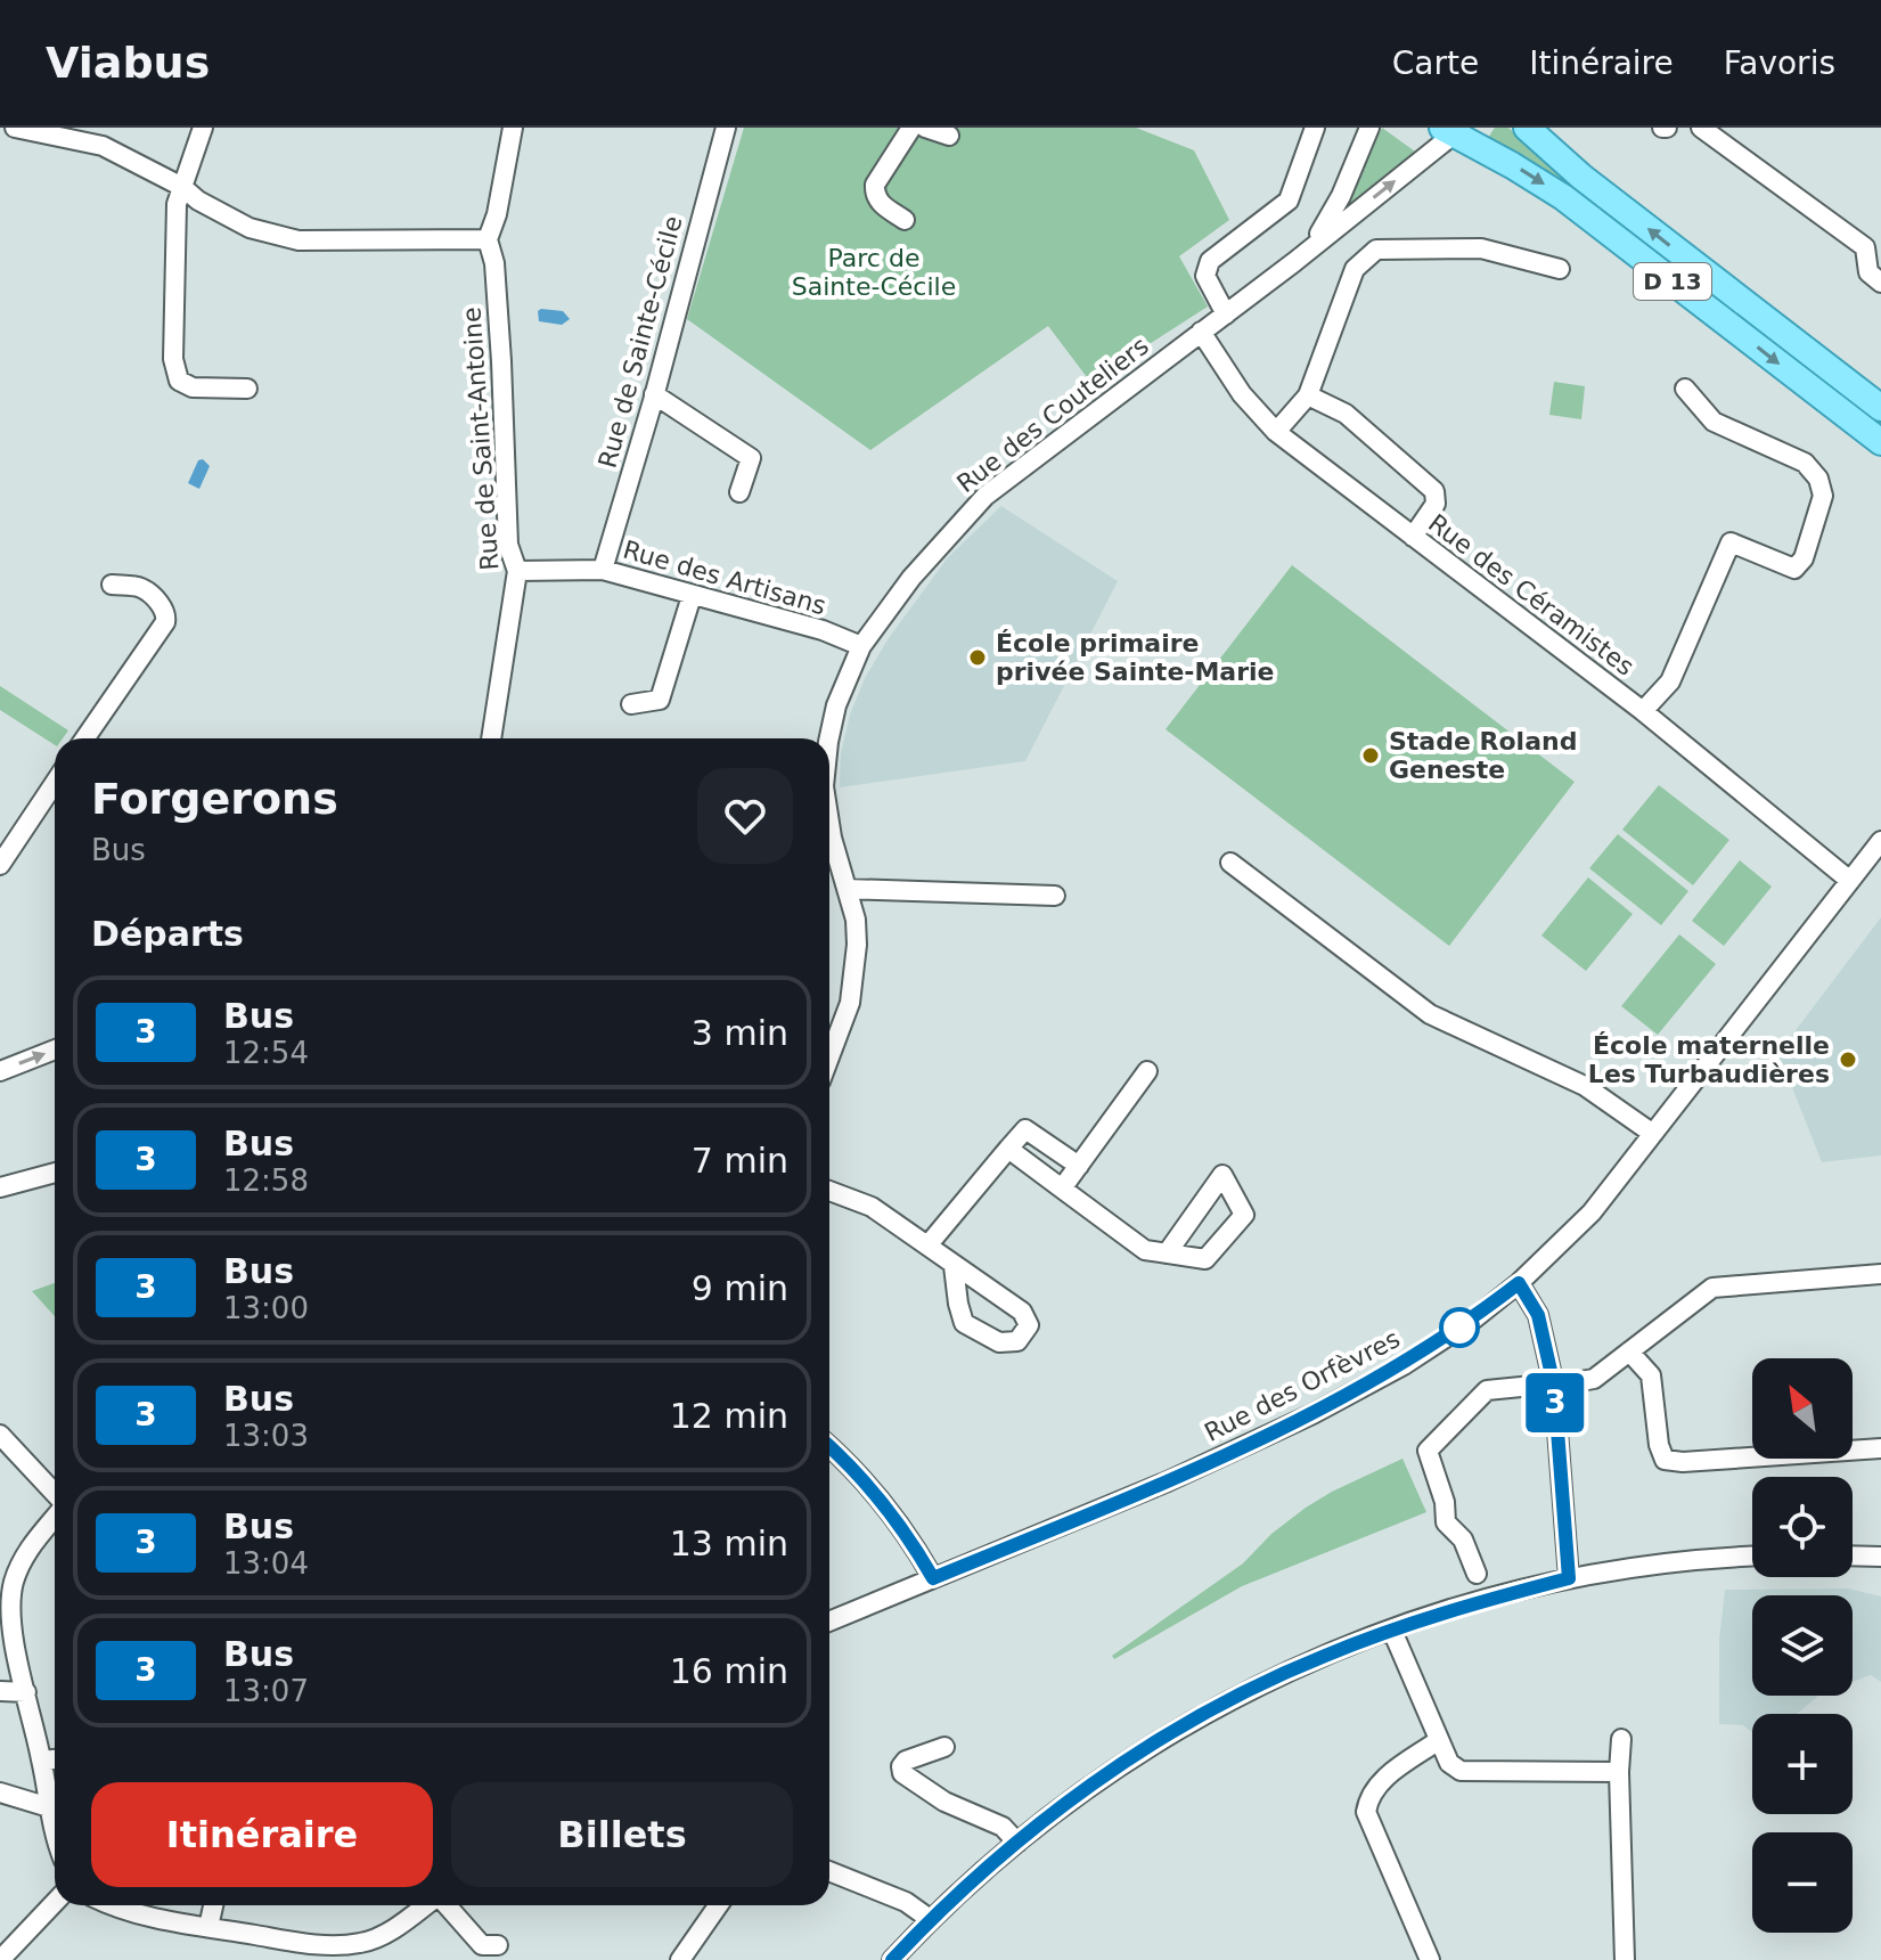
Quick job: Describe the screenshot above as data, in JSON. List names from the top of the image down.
{
  "streets": {
    "main road": ["D 13"],
    "street": [
      "Rue de Sainte-Cécile",
      "Rue des Couteliers",
      "Rue de Saint-Antoine",
      "Rue des Artisans",
      "Rue des Céramistes",
      "Rue des Orfèvres"
    ]
  },
  "crossings": [
    ["D 13", "Rue des Couteliers"],
    ["Rue de Sainte-Cécile", "Rue des Artisans"],
    ["Rue des Couteliers", "Rue des Artisans"],
    ["Rue des Couteliers", "Rue des Céramistes"],
    ["Rue de Saint-Antoine", "Rue des Artisans"],
    ["Rue des Céramistes", "Rue des Orfèvres"]
  ],
  "parks": ["Parc de Sainte-Cécile"],
  "places": ["École primaire privée Sainte-Marie", "Stade Roland Geneste", "École maternelle Les Turbaudières"],
  "lines": ["bus line 3"],
  "north": "top left",
  "page": {
    "header": "Viabus",
    "nav": ["Carte", "Itinéraire", "Favoris"],
    "on_map": "3",
    "heading": [
      ["Forgerons", "Bus"],
      "Départs"
    ],
    "list": [
      {
        "mark": "3",
        "name": "Bus",
        "note": "12:54",
        "value": "3 min"
      },
      {
        "mark": "3",
        "name": "Bus",
        "note": "12:58",
        "value": "7 min"
      },
      {
        "mark": "3",
        "name": "Bus",
        "note": "13:00",
        "value": "9 min"
      },
      {
        "mark": "3",
        "name": "Bus",
        "note": "13:03",
        "value": "12 min"
      },
      {
        "mark": "3",
        "name": "Bus",
        "note": "13:04",
        "value": "13 min"
      },
      {
        "mark": "3",
        "name": "Bus",
        "note": "13:07",
        "value": "16 min"
      }
    ],
    "map_buttons": ["+", "−"],
    "buttons": ["Itinéraire", "Billets"]
  }
}
